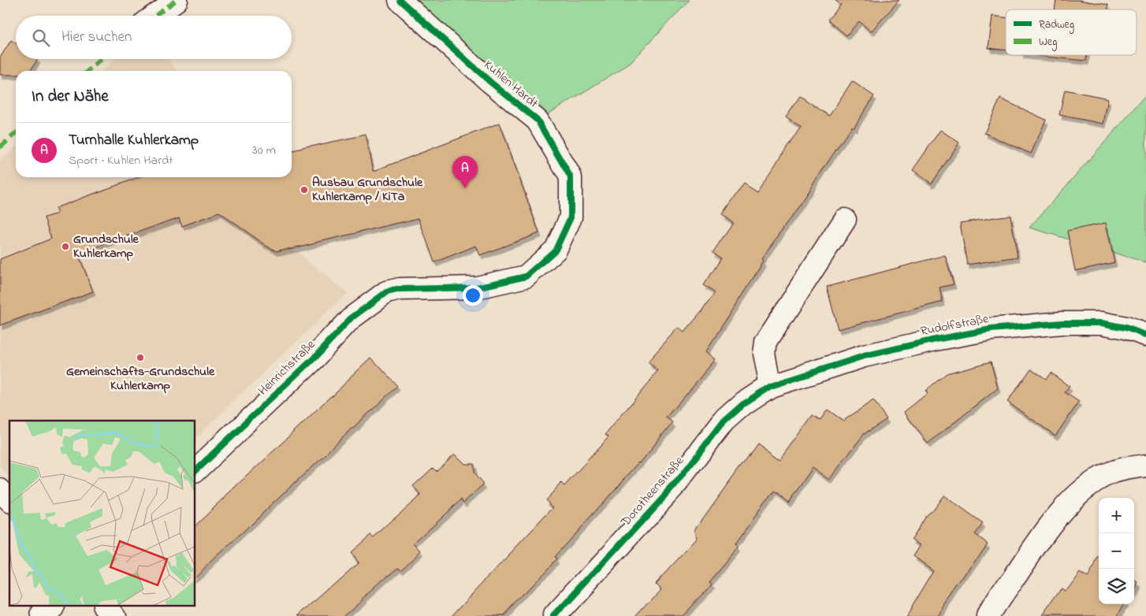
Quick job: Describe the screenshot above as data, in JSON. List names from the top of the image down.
{
  "streets": {
    "street": [
      "Kuhlen Hardt",
      "Rudolfstraße",
      "Heinrichstraße",
      "Dorotheenstraße"
    ]
  },
  "crossings": [
    ["Kuhlen Hardt", "Heinrichstraße"],
    ["Rudolfstraße", "Dorotheenstraße"]
  ],
  "places": ["Ausbau Grundschule Kuhlerkamp / KiTa", "Grundschule Kuhlerkamp", "Gemeinschafts-Grundschule Kuhlerkamp"],
  "legend": ["Radweg", "Weg"],
  "page": {
    "search": "Hier suchen",
    "heading": "In der Nähe",
    "list": [
      {
        "mark": "A",
        "name": "Turnhalle Kuhlerkamp",
        "note": "Sport · Kuhlen Hardt",
        "value": "30 m"
      }
    ],
    "pins": "A",
    "map_buttons": ["+", "−"]
  }
}
